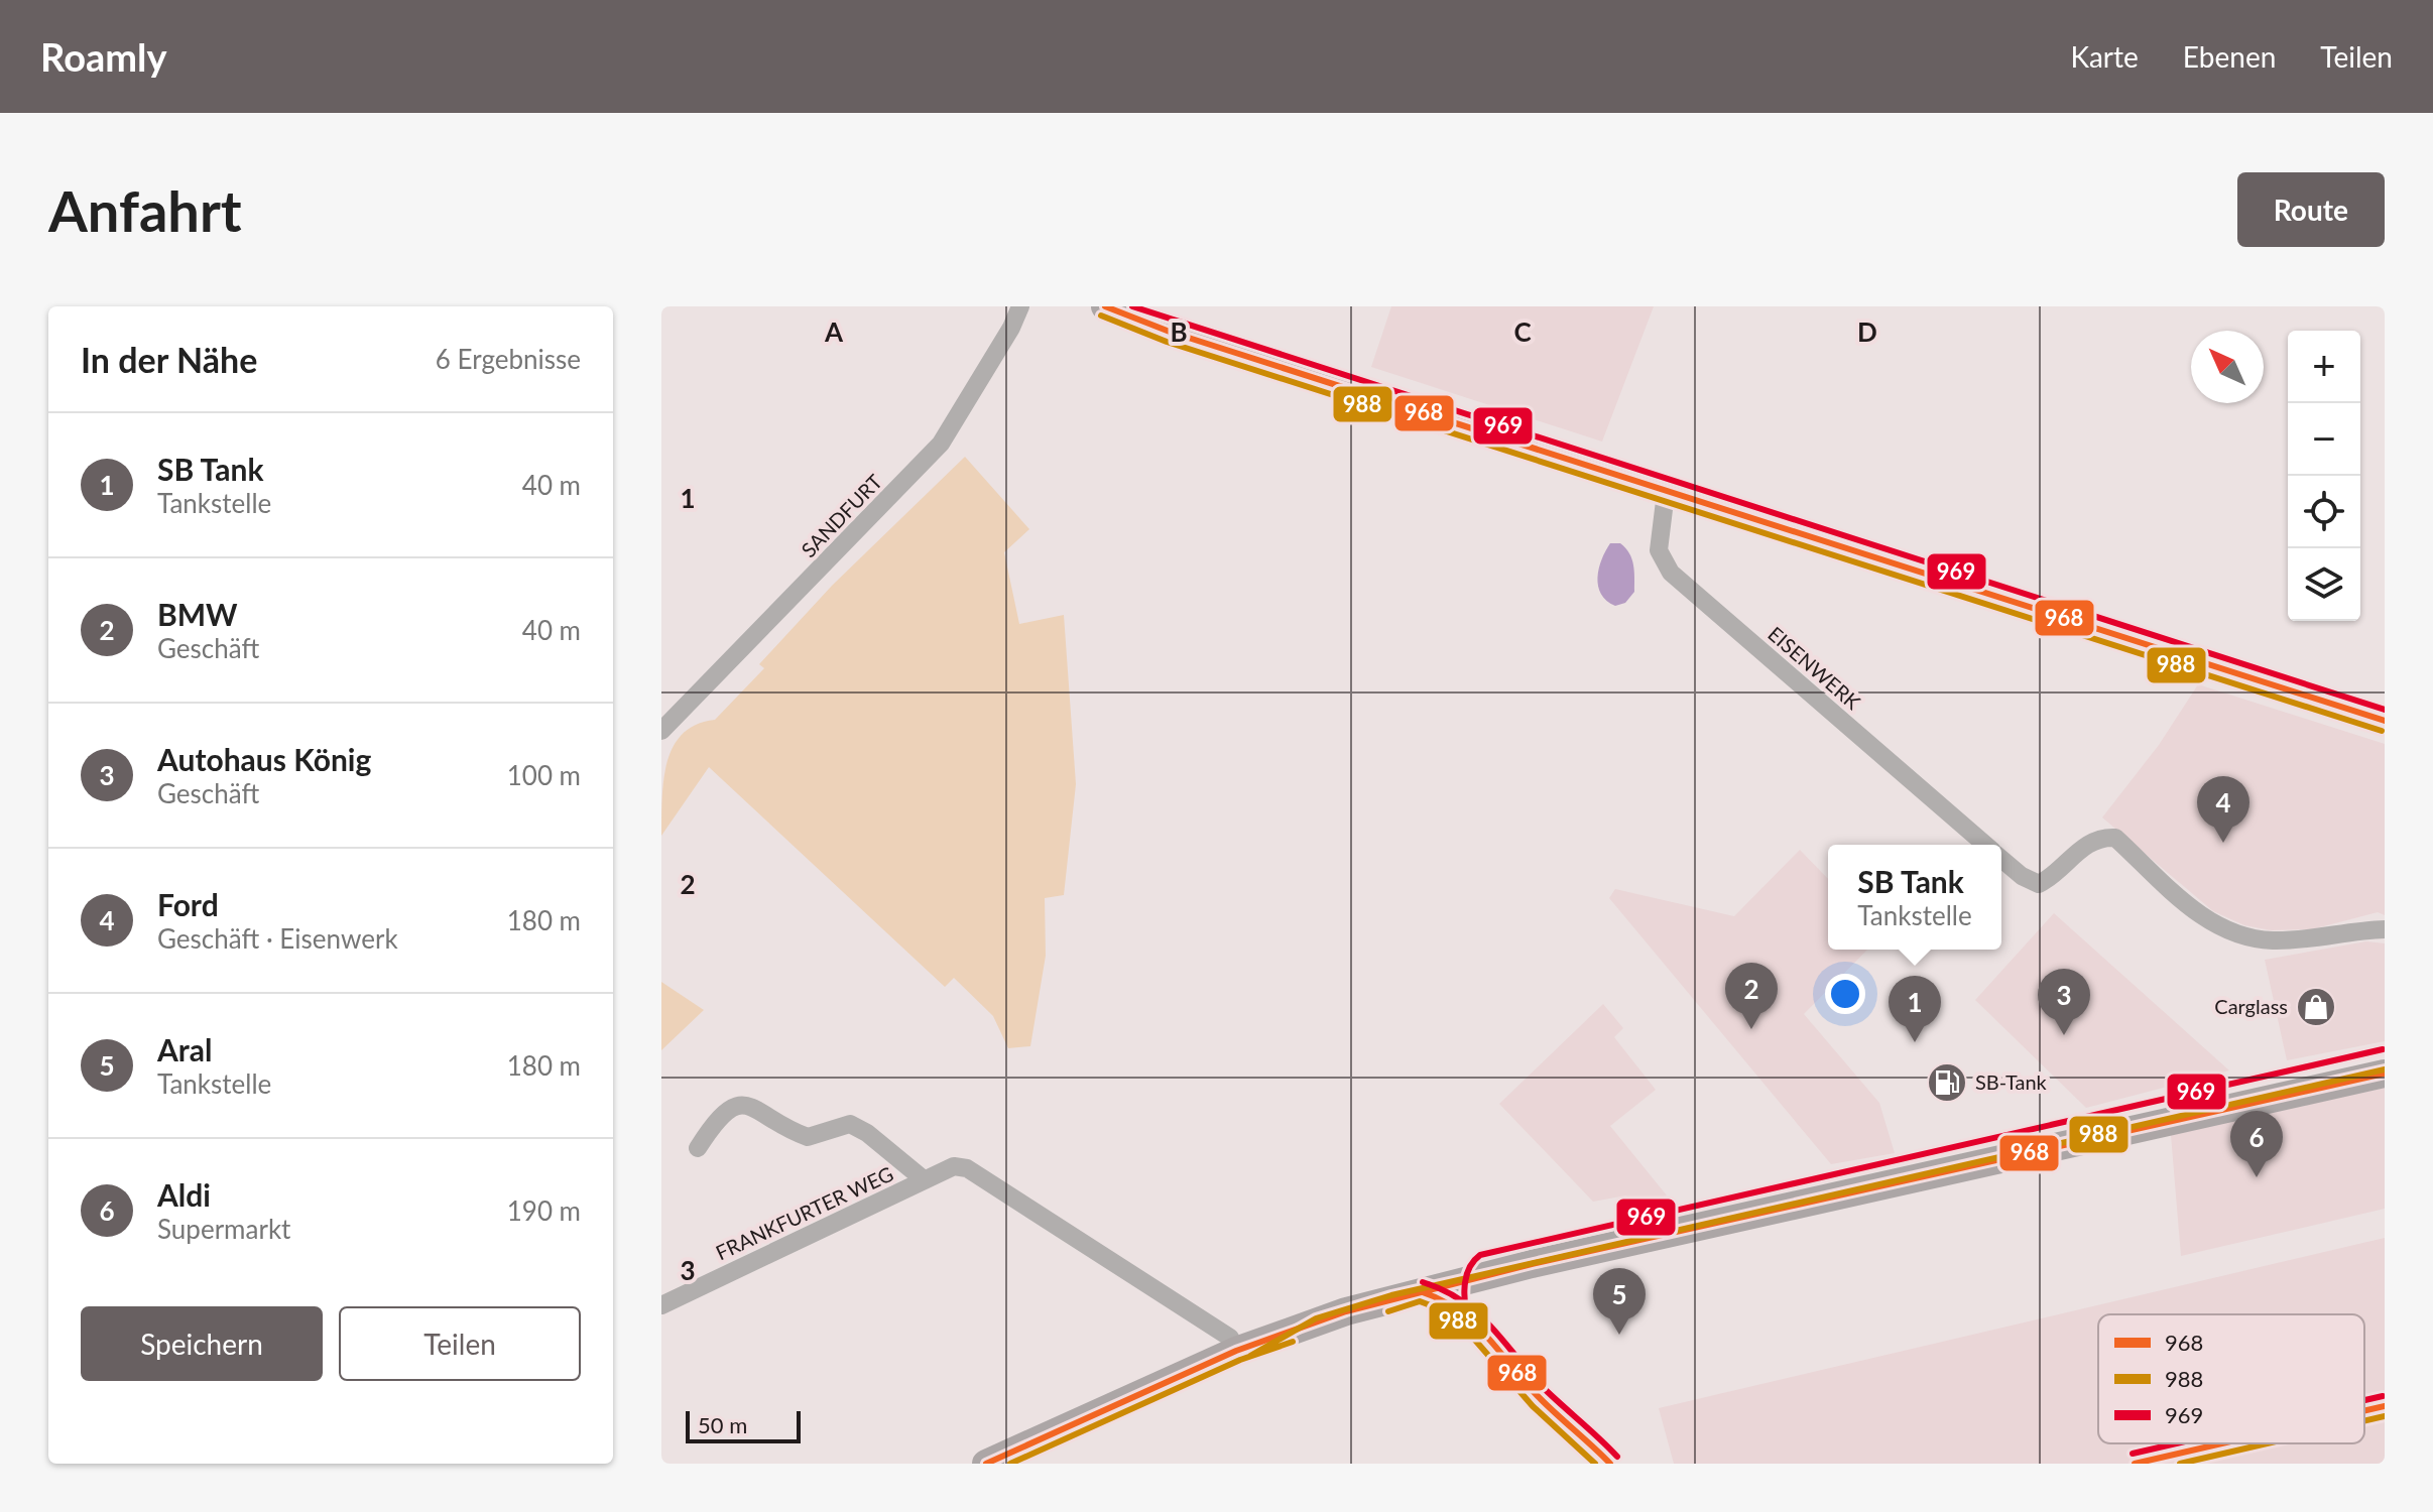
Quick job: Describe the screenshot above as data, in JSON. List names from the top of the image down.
{
  "streets": {
    "street": ["SANDFURT", "EISENWERK", "FRANKFURTER WEG"]
  },
  "places": {
    "shop": ["Carglass"],
    "fuel station": ["SB-Tank"]
  },
  "lines": ["transit line 968", "transit line 969", "transit line 988"],
  "legend": ["968", "988", "969"],
  "scale_bar": "50 m",
  "north": "top left",
  "page": {
    "header": "Roamly",
    "nav": ["Karte", "Ebenen", "Teilen"],
    "buttons": [
      "Route",
      ["Speichern", "Teilen"]
    ],
    "title": "Anfahrt",
    "heading": ["In der Nähe", "6 Ergebnisse"],
    "map_buttons": ["+", "−"],
    "list": [
      {
        "mark": "1",
        "name": "SB Tank",
        "note": "Tankstelle",
        "value": "40 m"
      },
      {
        "mark": "2",
        "name": "BMW",
        "note": "Geschäft",
        "value": "40 m"
      },
      {
        "mark": "3",
        "name": "Autohaus König",
        "note": "Geschäft",
        "value": "100 m"
      },
      {
        "mark": "4",
        "name": "Ford",
        "note": "Geschäft · Eisenwerk",
        "value": "180 m"
      },
      {
        "mark": "5",
        "name": "Aral",
        "note": "Tankstelle",
        "value": "180 m"
      },
      {
        "mark": "6",
        "name": "Aldi",
        "note": "Supermarkt",
        "value": "190 m"
      }
    ],
    "pins": [
      "4",
      "2",
      "3",
      "1",
      "6",
      "5"
    ],
    "popup": ["SB Tank", "Tankstelle"],
    "scale": "50 m"
  },
  "grid": {
    "columns": [
      "A",
      "B",
      "C",
      "D"
    ],
    "rows": ["1", "2", "3"]
  }
}
